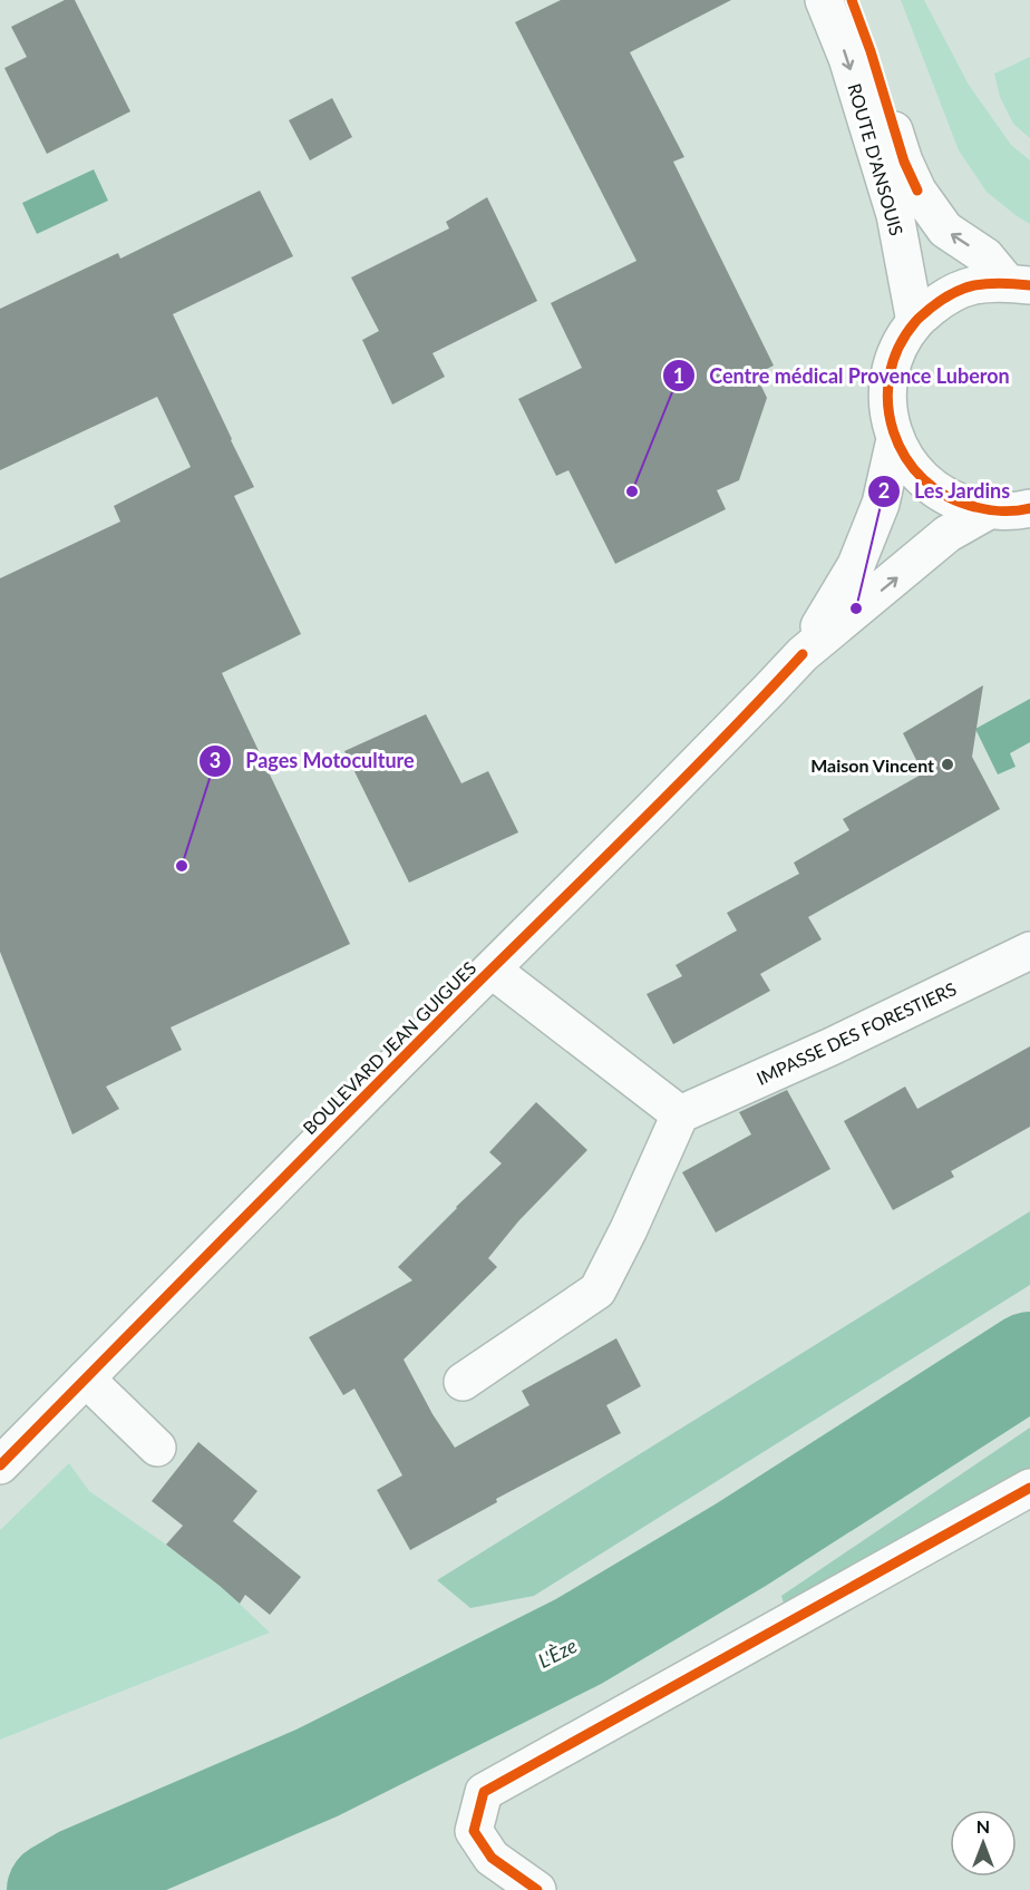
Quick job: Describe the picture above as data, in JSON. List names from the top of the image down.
{
  "streets": {
    "street": ["ROUTE D'ANSOUIS", "IMPASSE DES FORESTIERS", "BOULEVARD JEAN GUIGUES"]
  },
  "water": ["L'Èze"],
  "places": [
    "Centre médical Provence Luberon",
    "Les Jardins",
    "Maison Vincent",
    "Pages Motoculture"
  ],
  "north": "top"
}
